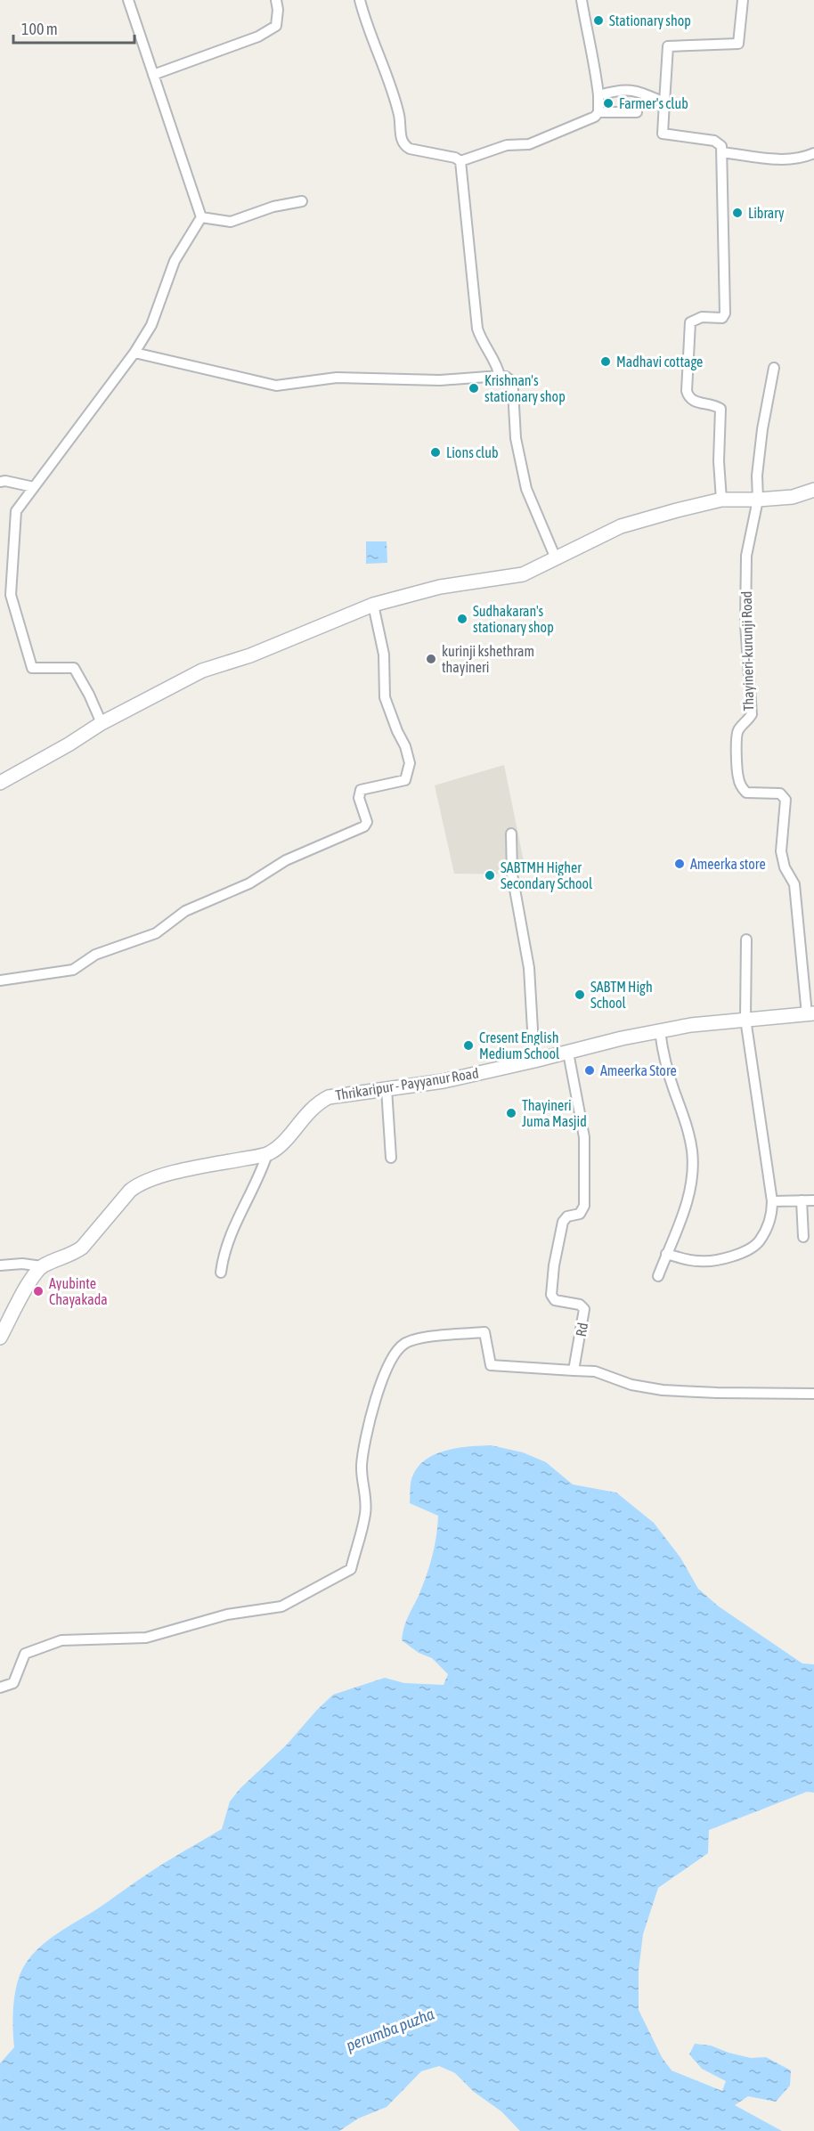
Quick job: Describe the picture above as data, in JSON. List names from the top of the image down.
{
  "streets": {
    "main road": ["Thrikaripur - Payyanur Road"],
    "street": ["Thayineri-kurunji Road", "Rd"]
  },
  "crossings": [
    ["Thayineri-kurunji Road", "Thrikaripur - Payyanur Road"],
    ["Thrikaripur - Payyanur Road", "Rd"]
  ],
  "water": ["perumba puzha"],
  "places": [
    "Stationary shop",
    "Farmer's club",
    "Library",
    "Madhavi cottage",
    "Krishnan's stationary shop",
    "Lions club",
    "Sudhakaran's stationary shop",
    "kurinji kshethram thayineri",
    "Ameerka store",
    "SABTMH Higher Secondary School",
    "SABTM High School",
    "Cresent English Medium School",
    "Ameerka Store",
    "Thayineri Juma Masjid",
    "Ayubinte Chayakada"
  ],
  "scale_bar": "100 m"
}
